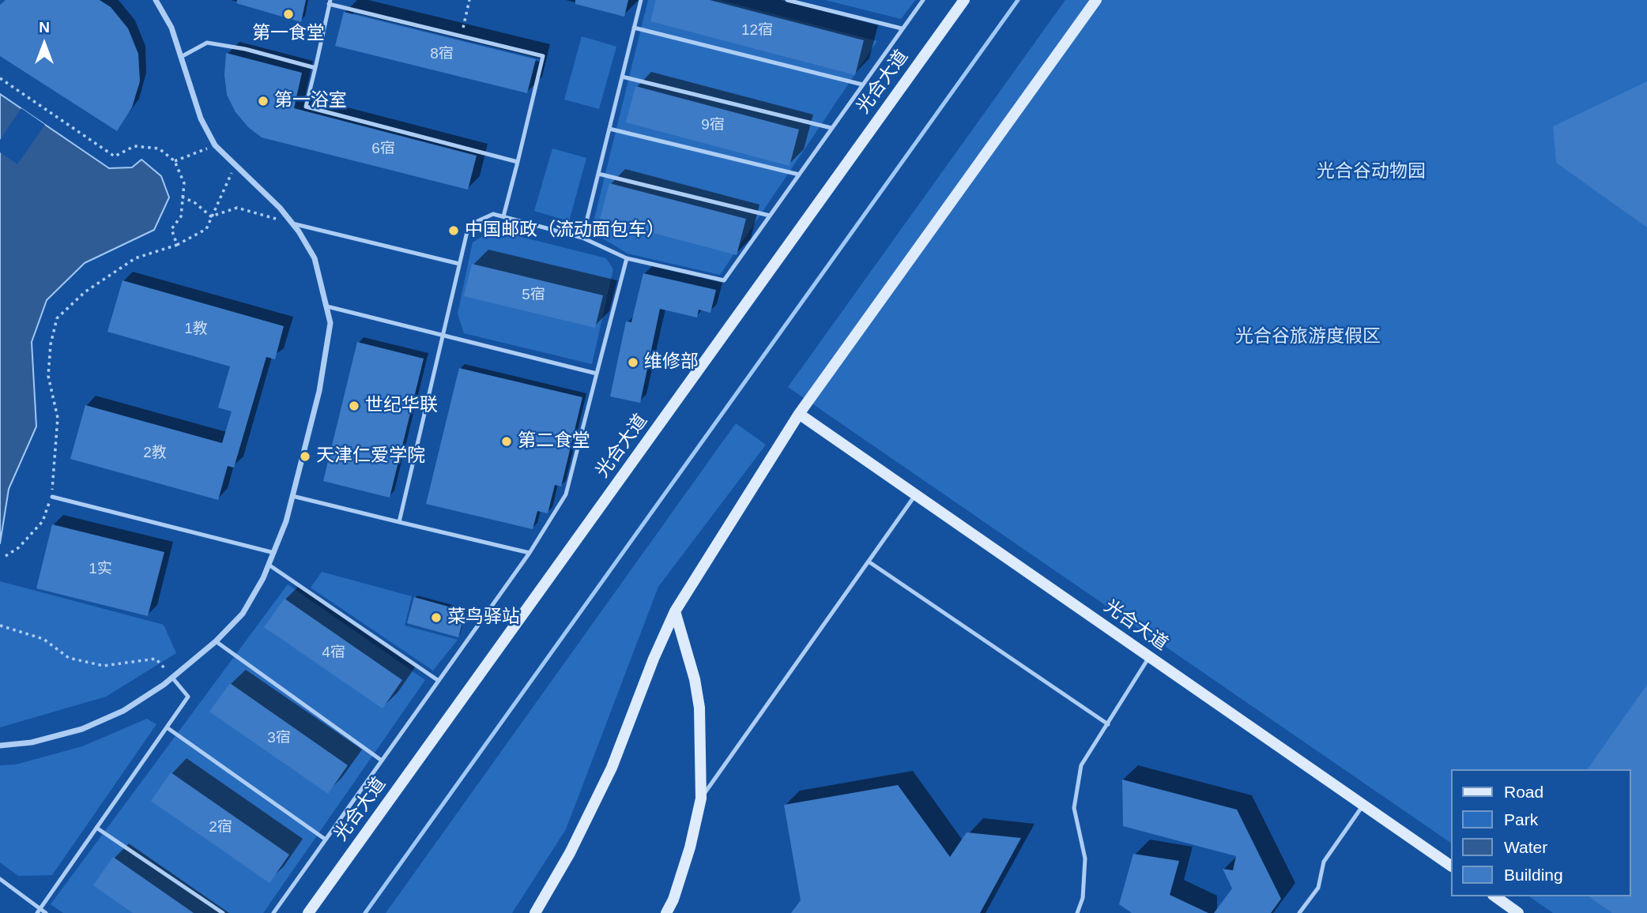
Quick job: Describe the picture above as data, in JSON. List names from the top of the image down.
{
  "streets": {
    "street": ["光合大道"]
  },
  "parks": ["光合谷动物园", "光合谷旅游度假区"],
  "places": [
    "第一食堂",
    "第一浴室",
    "中国邮政（流动面包车）",
    "维修部",
    "世纪华联",
    "第二食堂",
    "天津仁爱学院",
    "菜鸟驿站"
  ],
  "house_numbers": [
    "12宿",
    "8宿",
    "9宿",
    "6宿",
    "5宿",
    "1教",
    "2教",
    "1实",
    "4宿",
    "3宿",
    "2宿"
  ],
  "legend": [
    "Road",
    "Park",
    "Water",
    "Building"
  ],
  "north": "top"
}
